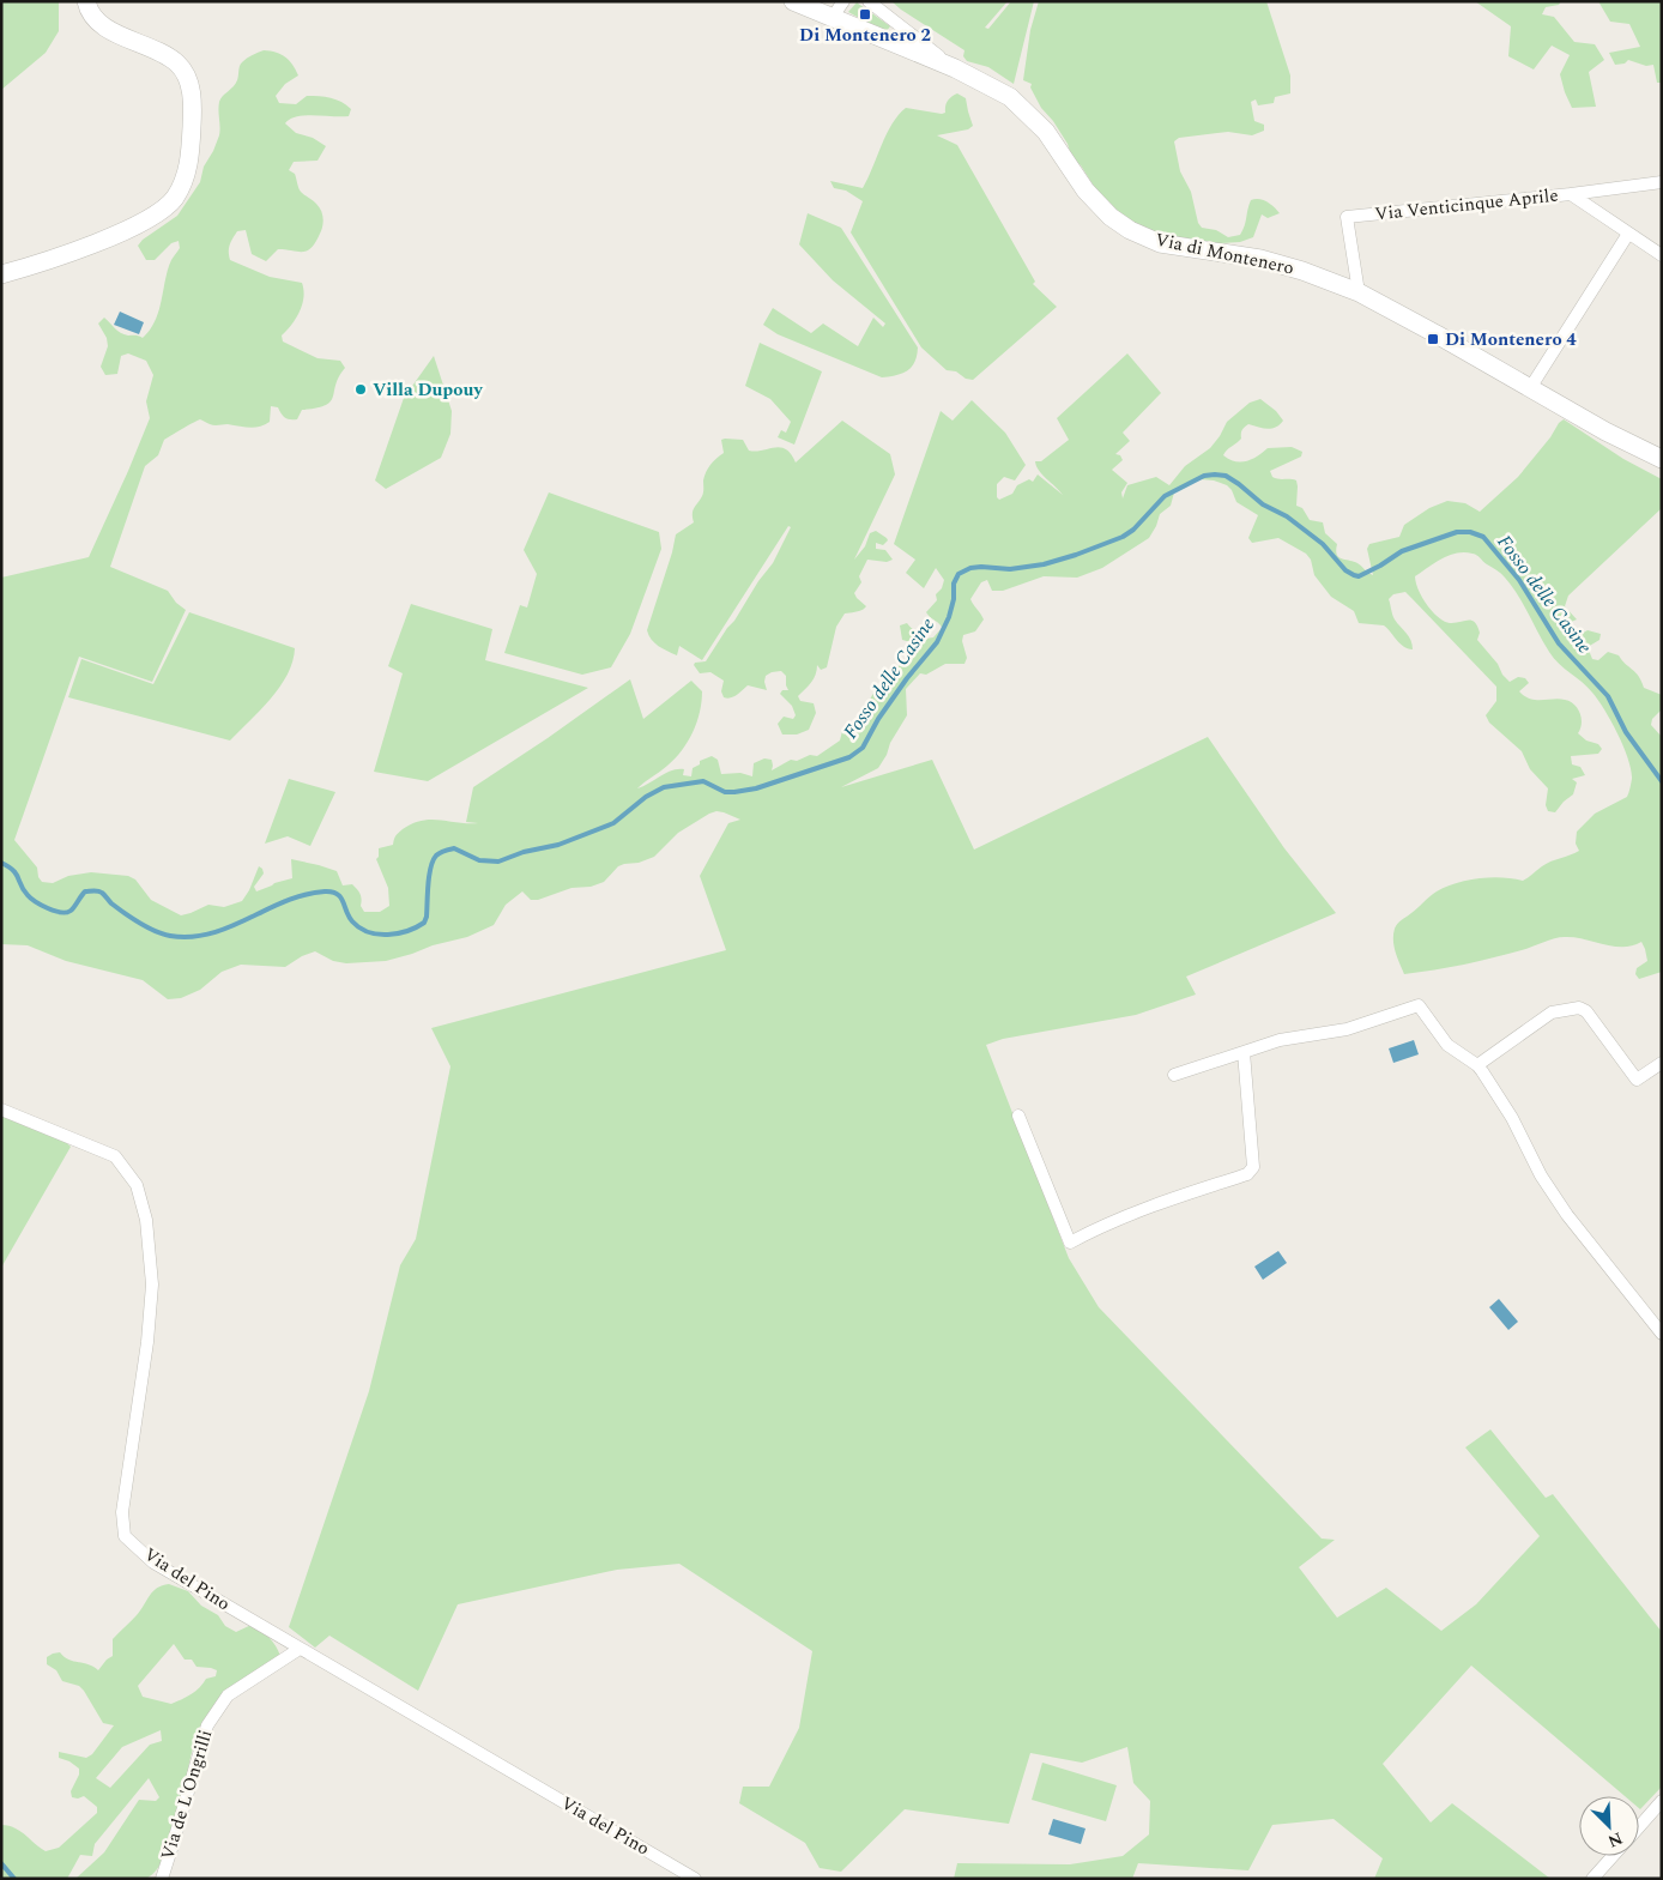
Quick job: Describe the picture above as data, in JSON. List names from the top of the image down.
{
  "streets": {
    "street": [
      "Via Venticinque Aprile",
      "Via di Montenero",
      "Via del Pino",
      "Via de L'Ongrilli"
    ]
  },
  "crossings": [
    ["Via Venticinque Aprile", "Via di Montenero"],
    ["Via del Pino", "Via de L'Ongrilli"]
  ],
  "water": ["Fosso delle Casine"],
  "places": {
    "transit": ["Di Montenero 2", "Di Montenero 4"],
    "other": ["Villa Dupouy"]
  },
  "north": "bottom right"
}
